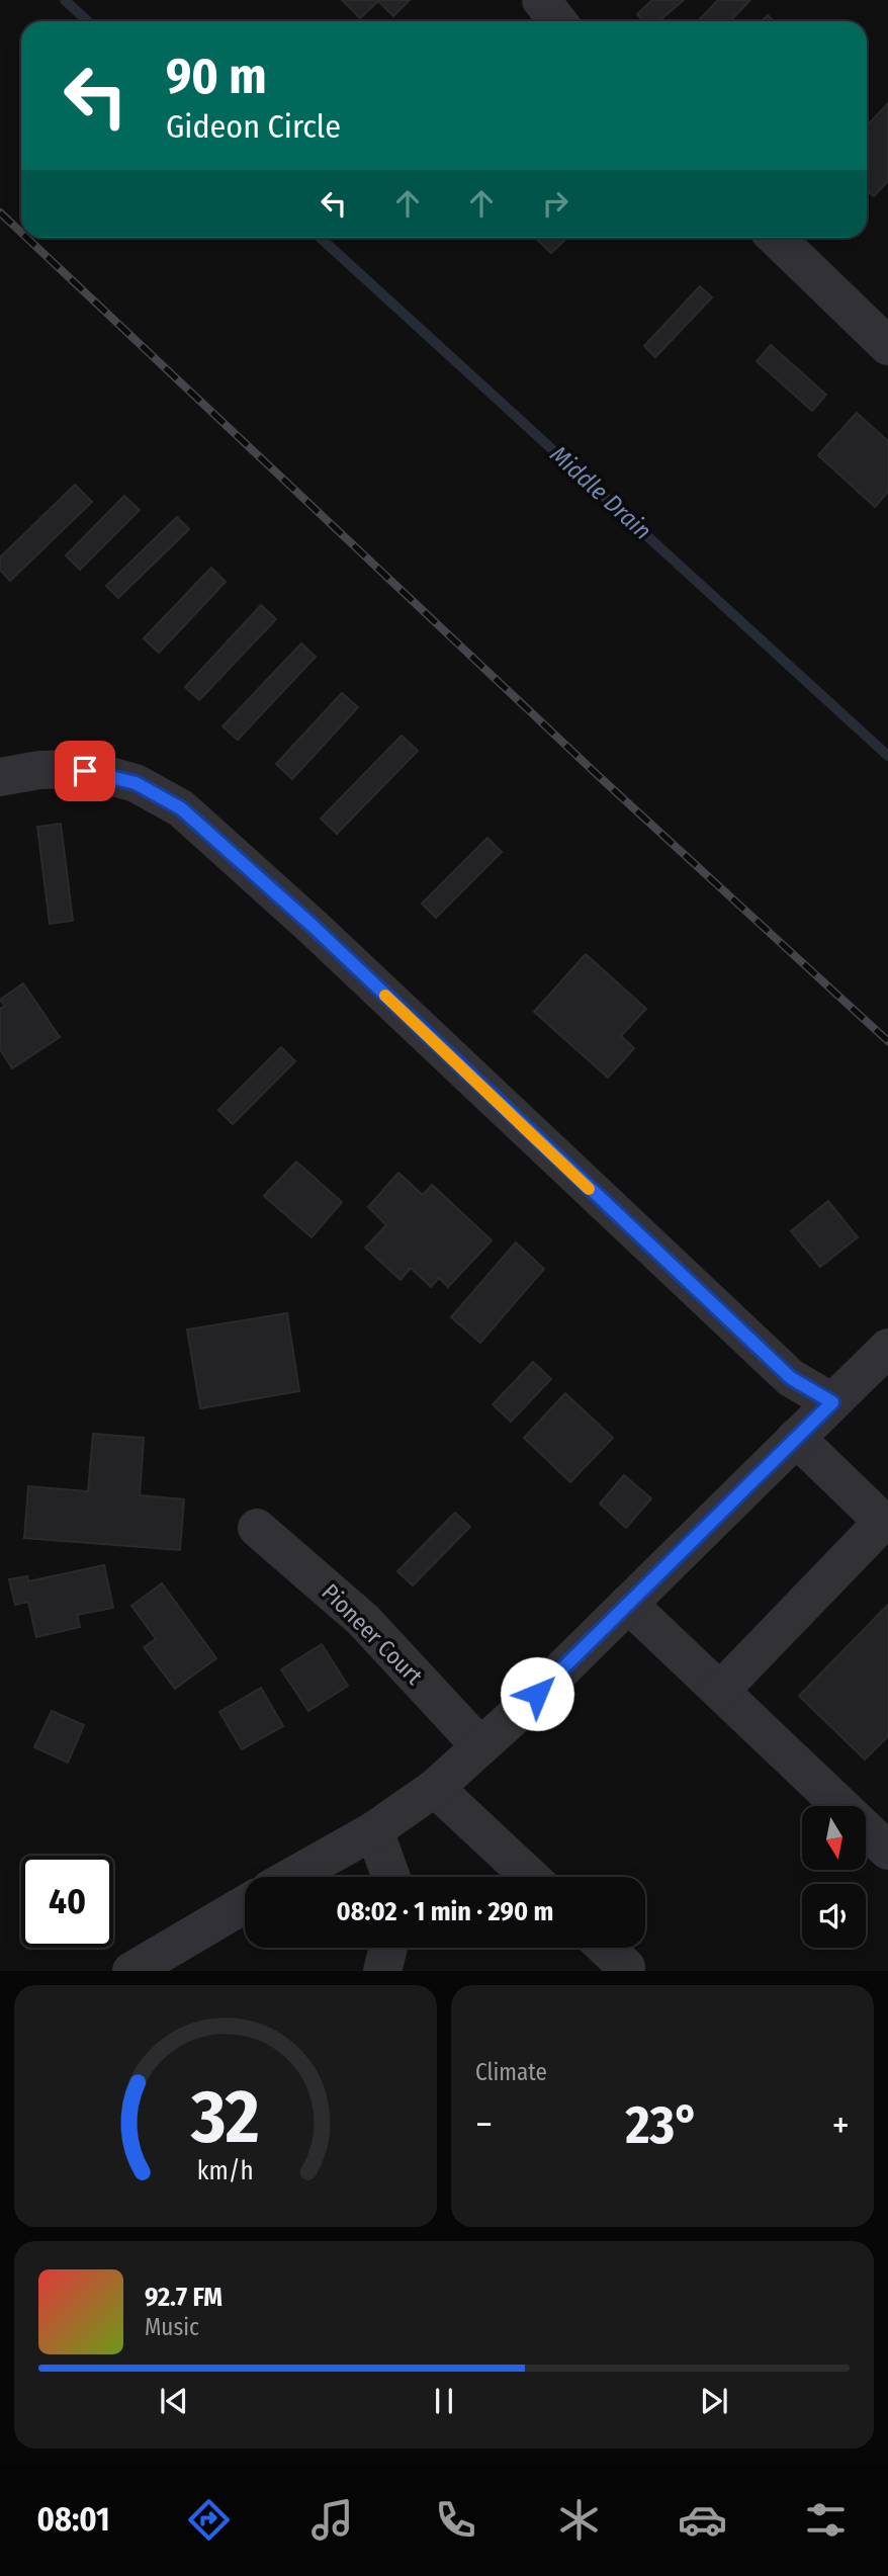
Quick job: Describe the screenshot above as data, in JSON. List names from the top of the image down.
{
  "streets": {
    "street": ["Pioneer Court"]
  },
  "water": ["Middle Drain"],
  "north": "bottom",
  "page": {
    "turn": ["90 m", "Gideon Circle"],
    "limit": "40",
    "trip": "08:02 · 1 min · 290 m",
    "tile": "Climate",
    "heat": ["−", "23°", "+"],
    "song": ["92.7 FM", "Music"],
    "tabs": "08:01",
    "gauge": ["32", "km/h"]
  }
}
